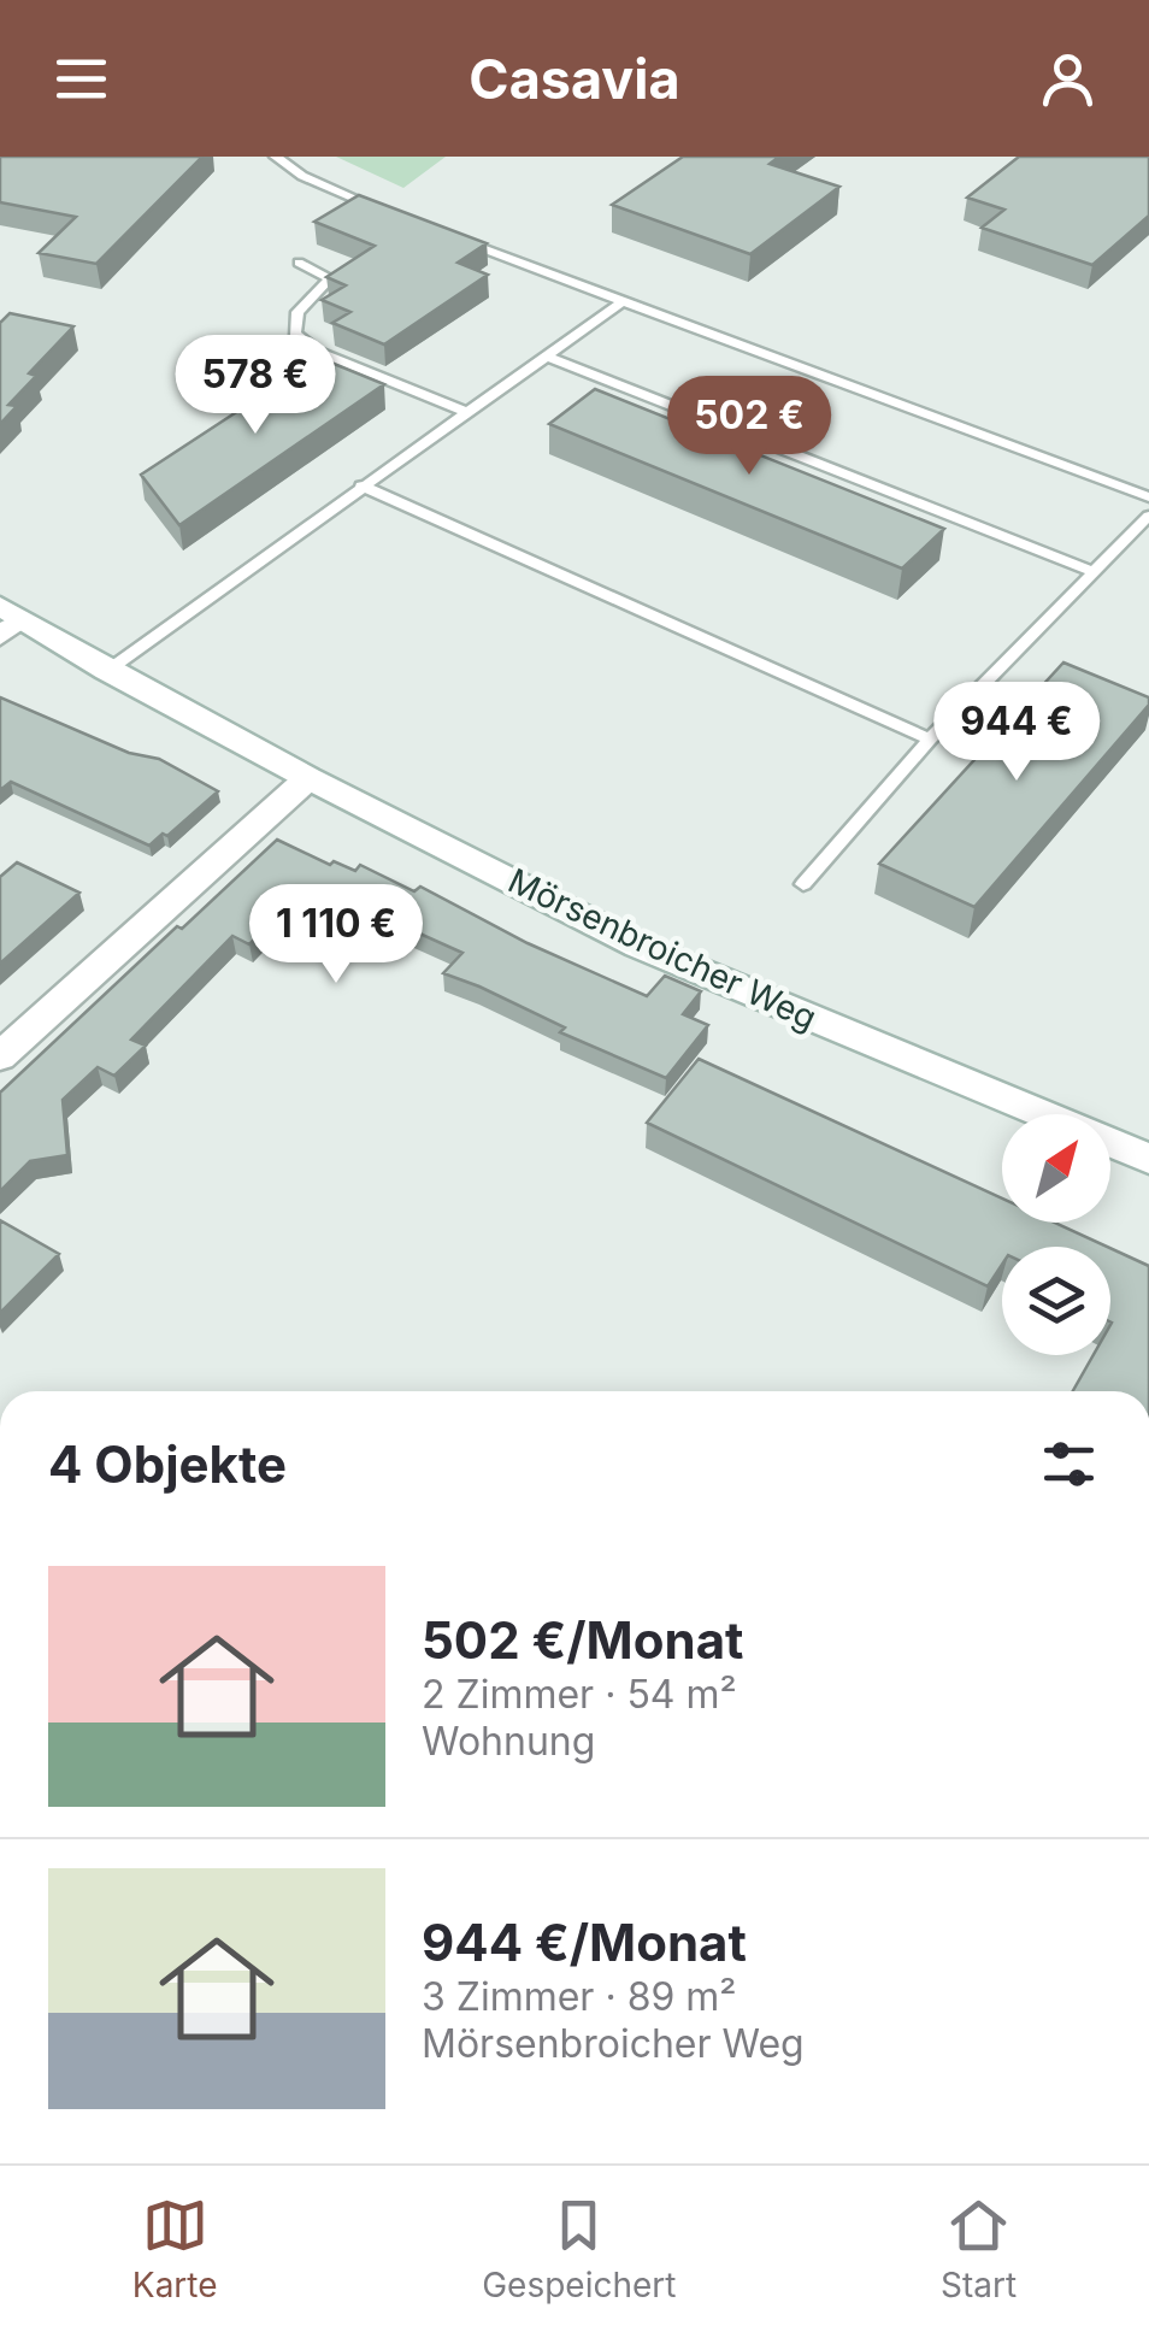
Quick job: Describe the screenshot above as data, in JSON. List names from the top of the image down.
{
  "streets": {
    "street": ["Mörsenbroicher Weg"]
  },
  "north": "top right",
  "page": {
    "header": "Casavia",
    "price": [
      "578 €",
      "502 €",
      "944 €",
      "1 110 €"
    ],
    "heading": "4 Objekte",
    "list": [
      {
        "name": "502 €/Monat",
        "note": "2 Zimmer · 54 m² · Wohnung"
      },
      {
        "name": "944 €/Monat",
        "note": "3 Zimmer · 89 m² · Mörsenbroicher Weg"
      }
    ],
    "tabs": ["Karte", "Gespeichert", "Start"]
  }
}
